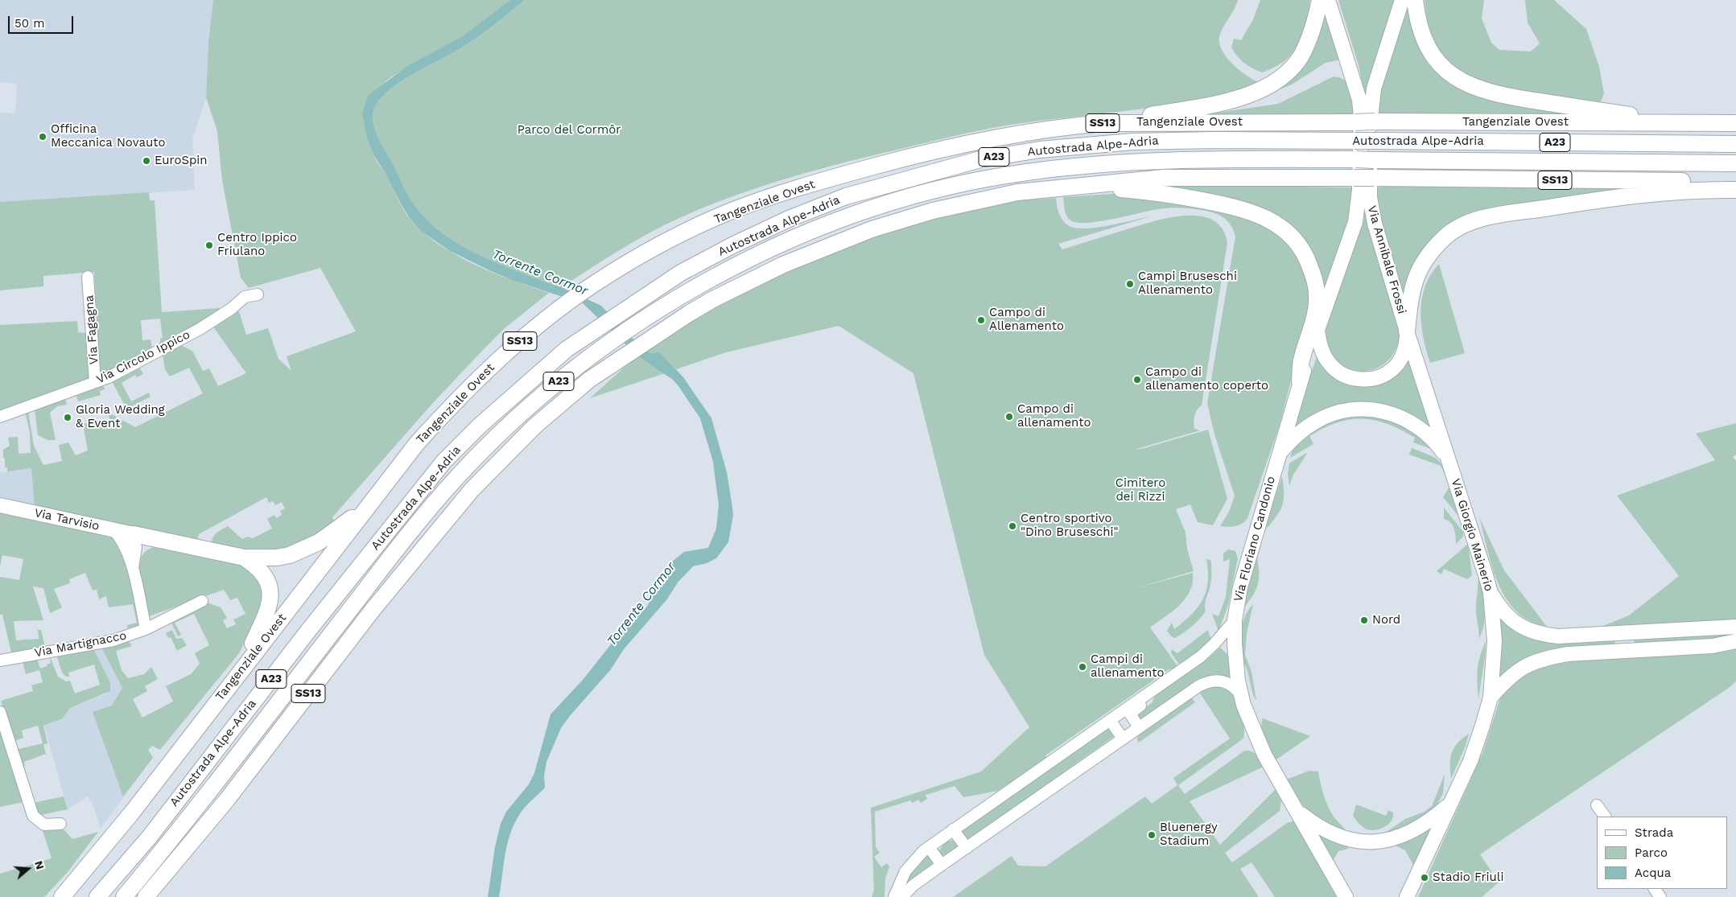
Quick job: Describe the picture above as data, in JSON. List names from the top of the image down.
{
  "streets": {
    "highway": [
      "Tangenziale Ovest",
      "SS13",
      "Autostrada Alpe-Adria",
      "A23"
    ],
    "main road": [
      "Via Annibale Frossi",
      "Via Tarvisio",
      "Via Giorgio Mainerio",
      "Via Floriano Candonio"
    ],
    "street": ["Via Fagagna", "Via Circolo Ippico", "Via Martignacco"]
  },
  "crossings": [
    ["Via Annibale Frossi", "Via Giorgio Mainerio"],
    ["Via Annibale Frossi", "Via Floriano Candonio"],
    ["Via Fagagna", "Via Circolo Ippico"]
  ],
  "water": ["Torrente Cormor"],
  "parks": ["Parco del Cormôr", "Cimitero dei Rizzi"],
  "places": [
    "Officina Meccanica Novauto",
    "EuroSpin",
    "Centro Ippico Friulano",
    "Campi Bruseschi Allenamento",
    "Campo di Allenamento",
    "Campo di allenamento coperto",
    "Campo di allenamento",
    "Gloria Wedding & Event",
    "Centro sportivo \"Dino Bruseschi\"",
    "Nord",
    "Campi di allenamento",
    "Bluenergy Stadium",
    "Stadio Friuli"
  ],
  "legend": ["Strada", "Parco", "Acqua"],
  "scale_bar": "50 m",
  "north": "right"
}
